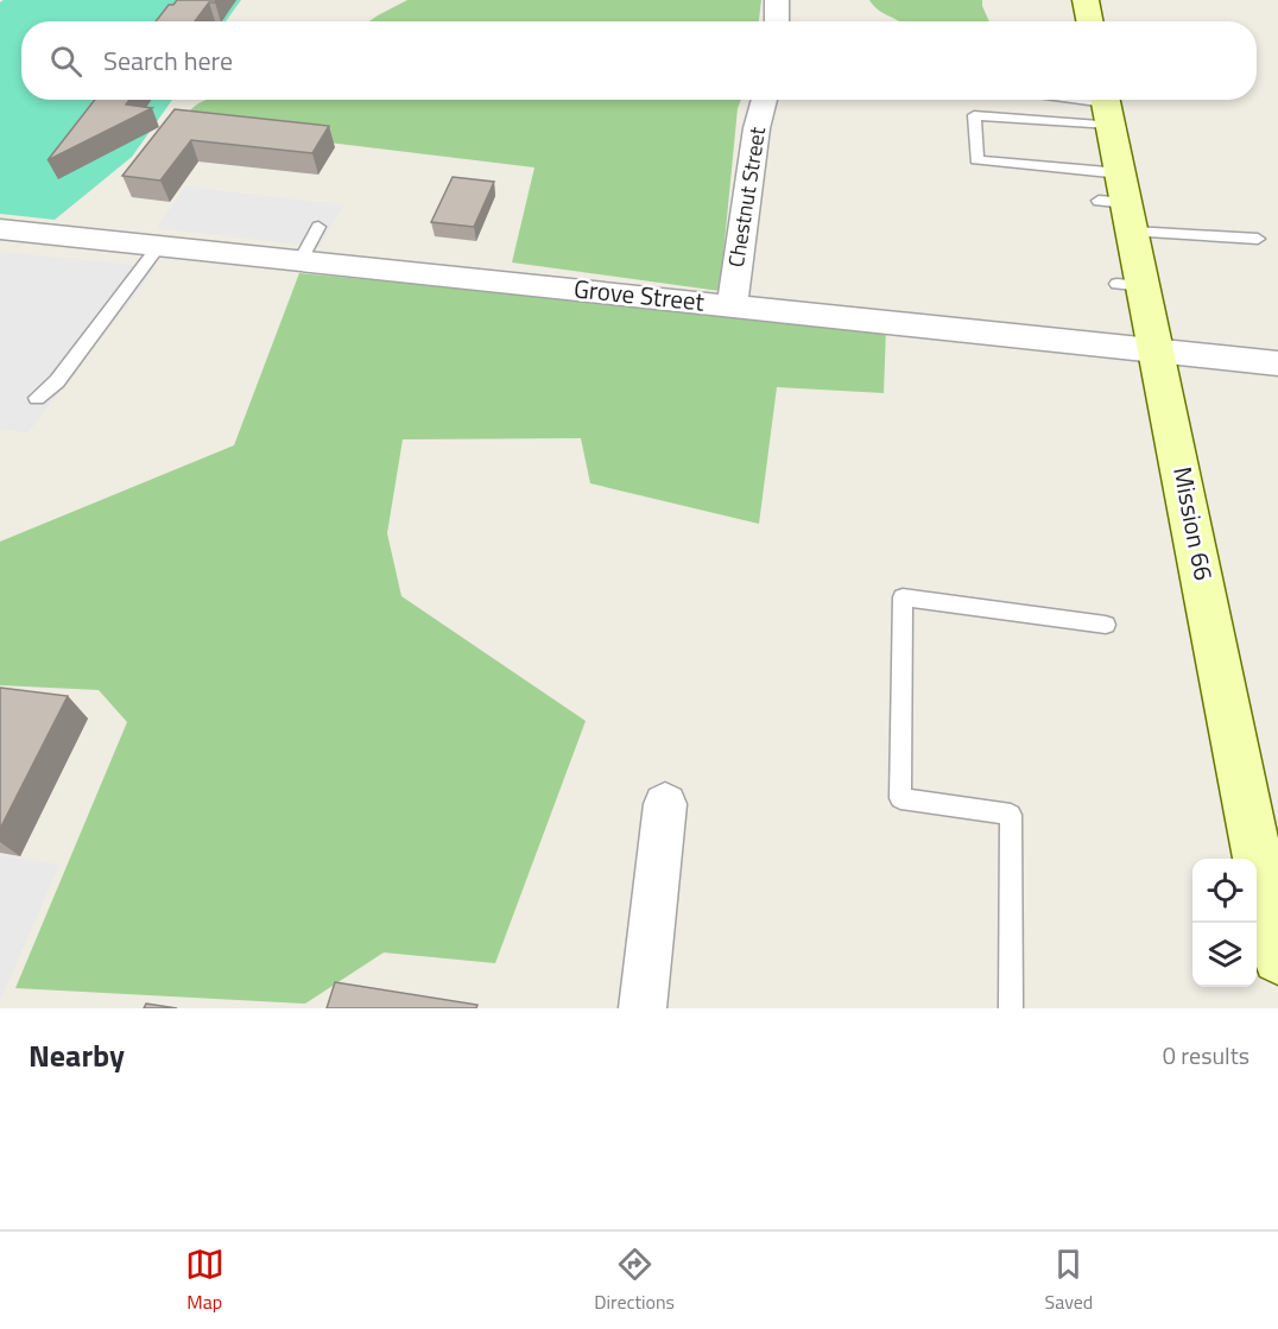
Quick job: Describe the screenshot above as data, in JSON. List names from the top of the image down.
{
  "streets": {
    "street": ["Chestnut Street", "Grove Street", "Mission 66"]
  },
  "crossings": [
    ["Chestnut Street", "Grove Street"],
    ["Grove Street", "Mission 66"]
  ],
  "page": {
    "search": "Search here",
    "heading": ["Nearby", "0 results"],
    "nav": ["Map", "Directions", "Saved"]
  }
}
